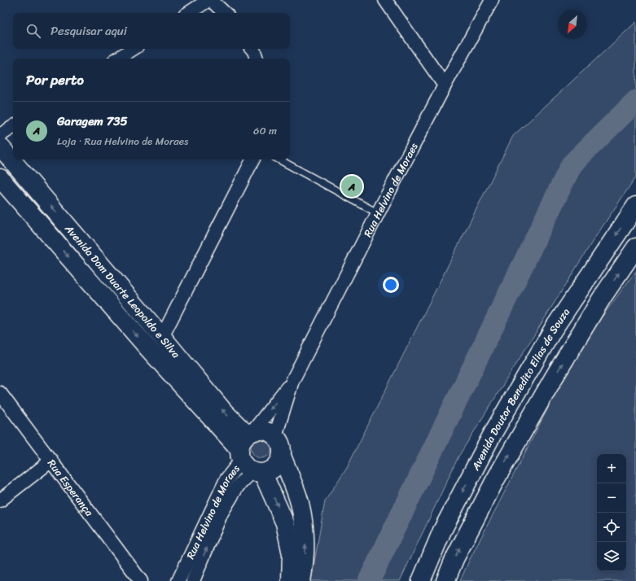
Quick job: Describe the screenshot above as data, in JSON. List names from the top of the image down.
{
  "streets": {
    "main road": ["Avenida Dom Duarte Leopoldo e Silva", "Avenida Doutor Benedito Elias de Souza"],
    "street": ["Rua Helvino de Moraes", "Rua Esperança"]
  },
  "crossings": [
    ["Rua Helvino de Moraes", "Avenida Dom Duarte Leopoldo e Silva"]
  ],
  "north": "bottom left",
  "page": {
    "search": "Pesquisar aqui",
    "heading": "Por perto",
    "list": [
      {
        "mark": "A",
        "name": "Garagem 735",
        "note": "Loja · Rua Helvino de Moraes",
        "value": "60 m"
      }
    ],
    "pins": "A",
    "map_buttons": ["+", "−"]
  }
}
